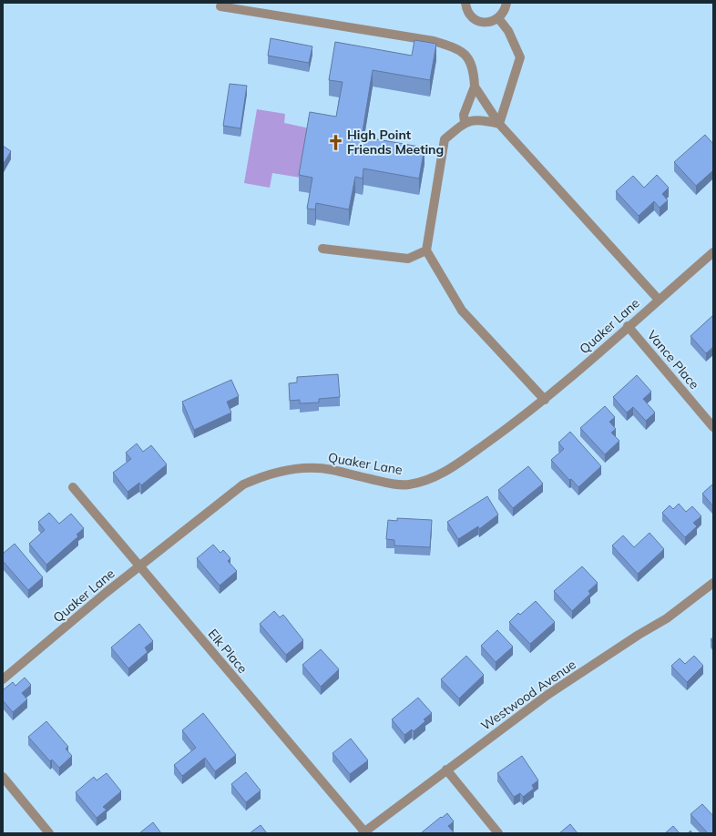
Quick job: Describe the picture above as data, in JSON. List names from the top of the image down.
{
  "streets": {
    "street": [
      "Quaker Lane",
      "Vance Place",
      "Elk Place",
      "Westwood Avenue"
    ]
  },
  "crossings": [
    ["Quaker Lane", "Vance Place"],
    ["Quaker Lane", "Elk Place"],
    ["Elk Place", "Westwood Avenue"]
  ],
  "places": {
    "church": ["High Point Friends Meeting"]
  }
}
